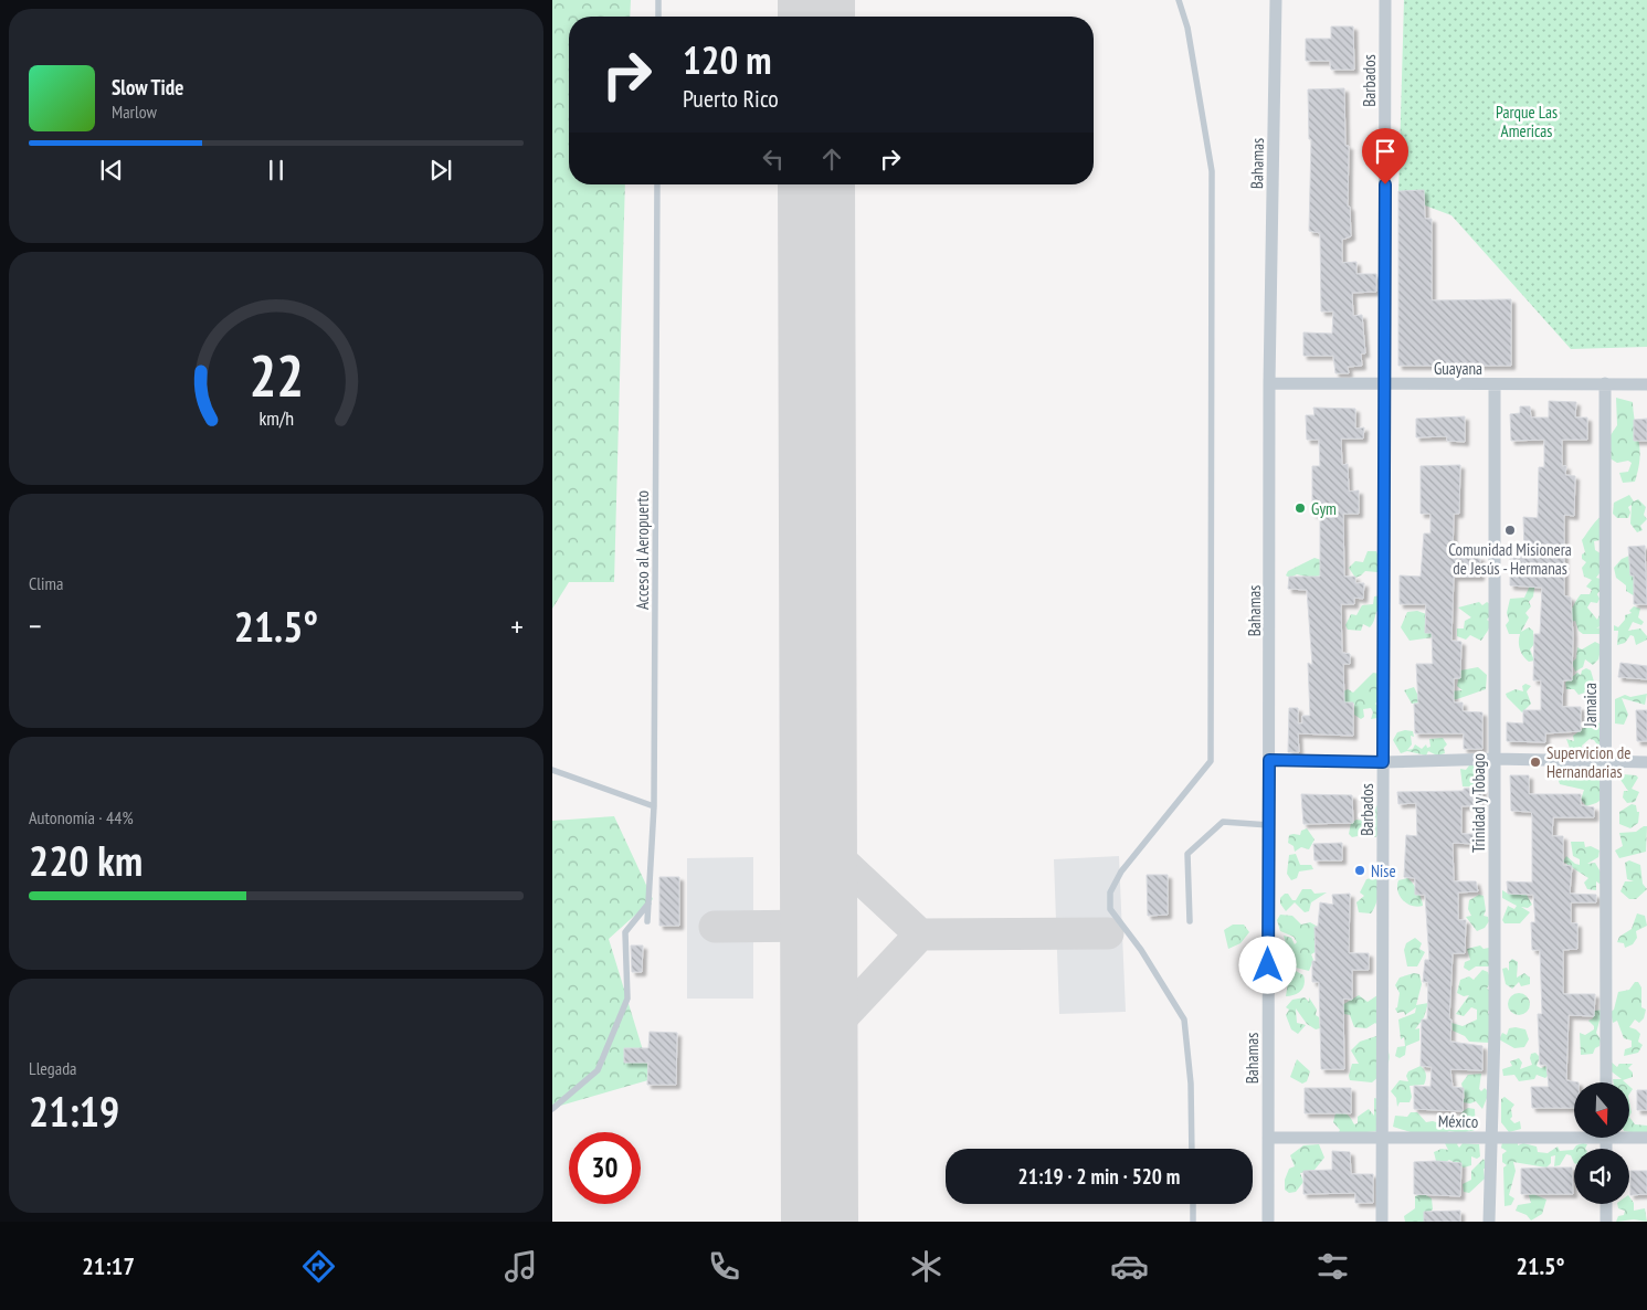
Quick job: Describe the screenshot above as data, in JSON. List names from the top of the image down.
{
  "streets": {
    "street": [
      "Barbados",
      "Bahamas",
      "Guayana",
      "Jamaica",
      "Trinidad y Tobago",
      "México"
    ],
    "lane": ["Acceso al Aeropuerto"]
  },
  "crossings": [
    ["Barbados", "Guayana"],
    ["Barbados", "México"],
    ["Bahamas", "Guayana"],
    ["Bahamas", "México"],
    ["Guayana", "Jamaica"],
    ["Guayana", "Trinidad y Tobago"],
    ["Trinidad y Tobago", "México"]
  ],
  "parks": ["Parque Las Americas"],
  "places": [
    "Gym",
    "Comunidad Misionera de Jesús - Hermanas",
    "Supervicion de Hernandarias",
    "Nise"
  ],
  "north": "bottom",
  "page": {
    "turn": ["120 m", "Puerto Rico"],
    "song": ["Slow Tide", "Marlow"],
    "tile": [
      "Clima",
      ["Autonomía · 44%", "220 km"],
      ["Llegada", "21:19"]
    ],
    "heat": ["−", "21.5°", "+"],
    "limit": "30",
    "trip": "21:19 · 2 min · 520 m",
    "tabs": ["21:17", "21.5°"],
    "gauge": ["22", "km/h"]
  }
}
